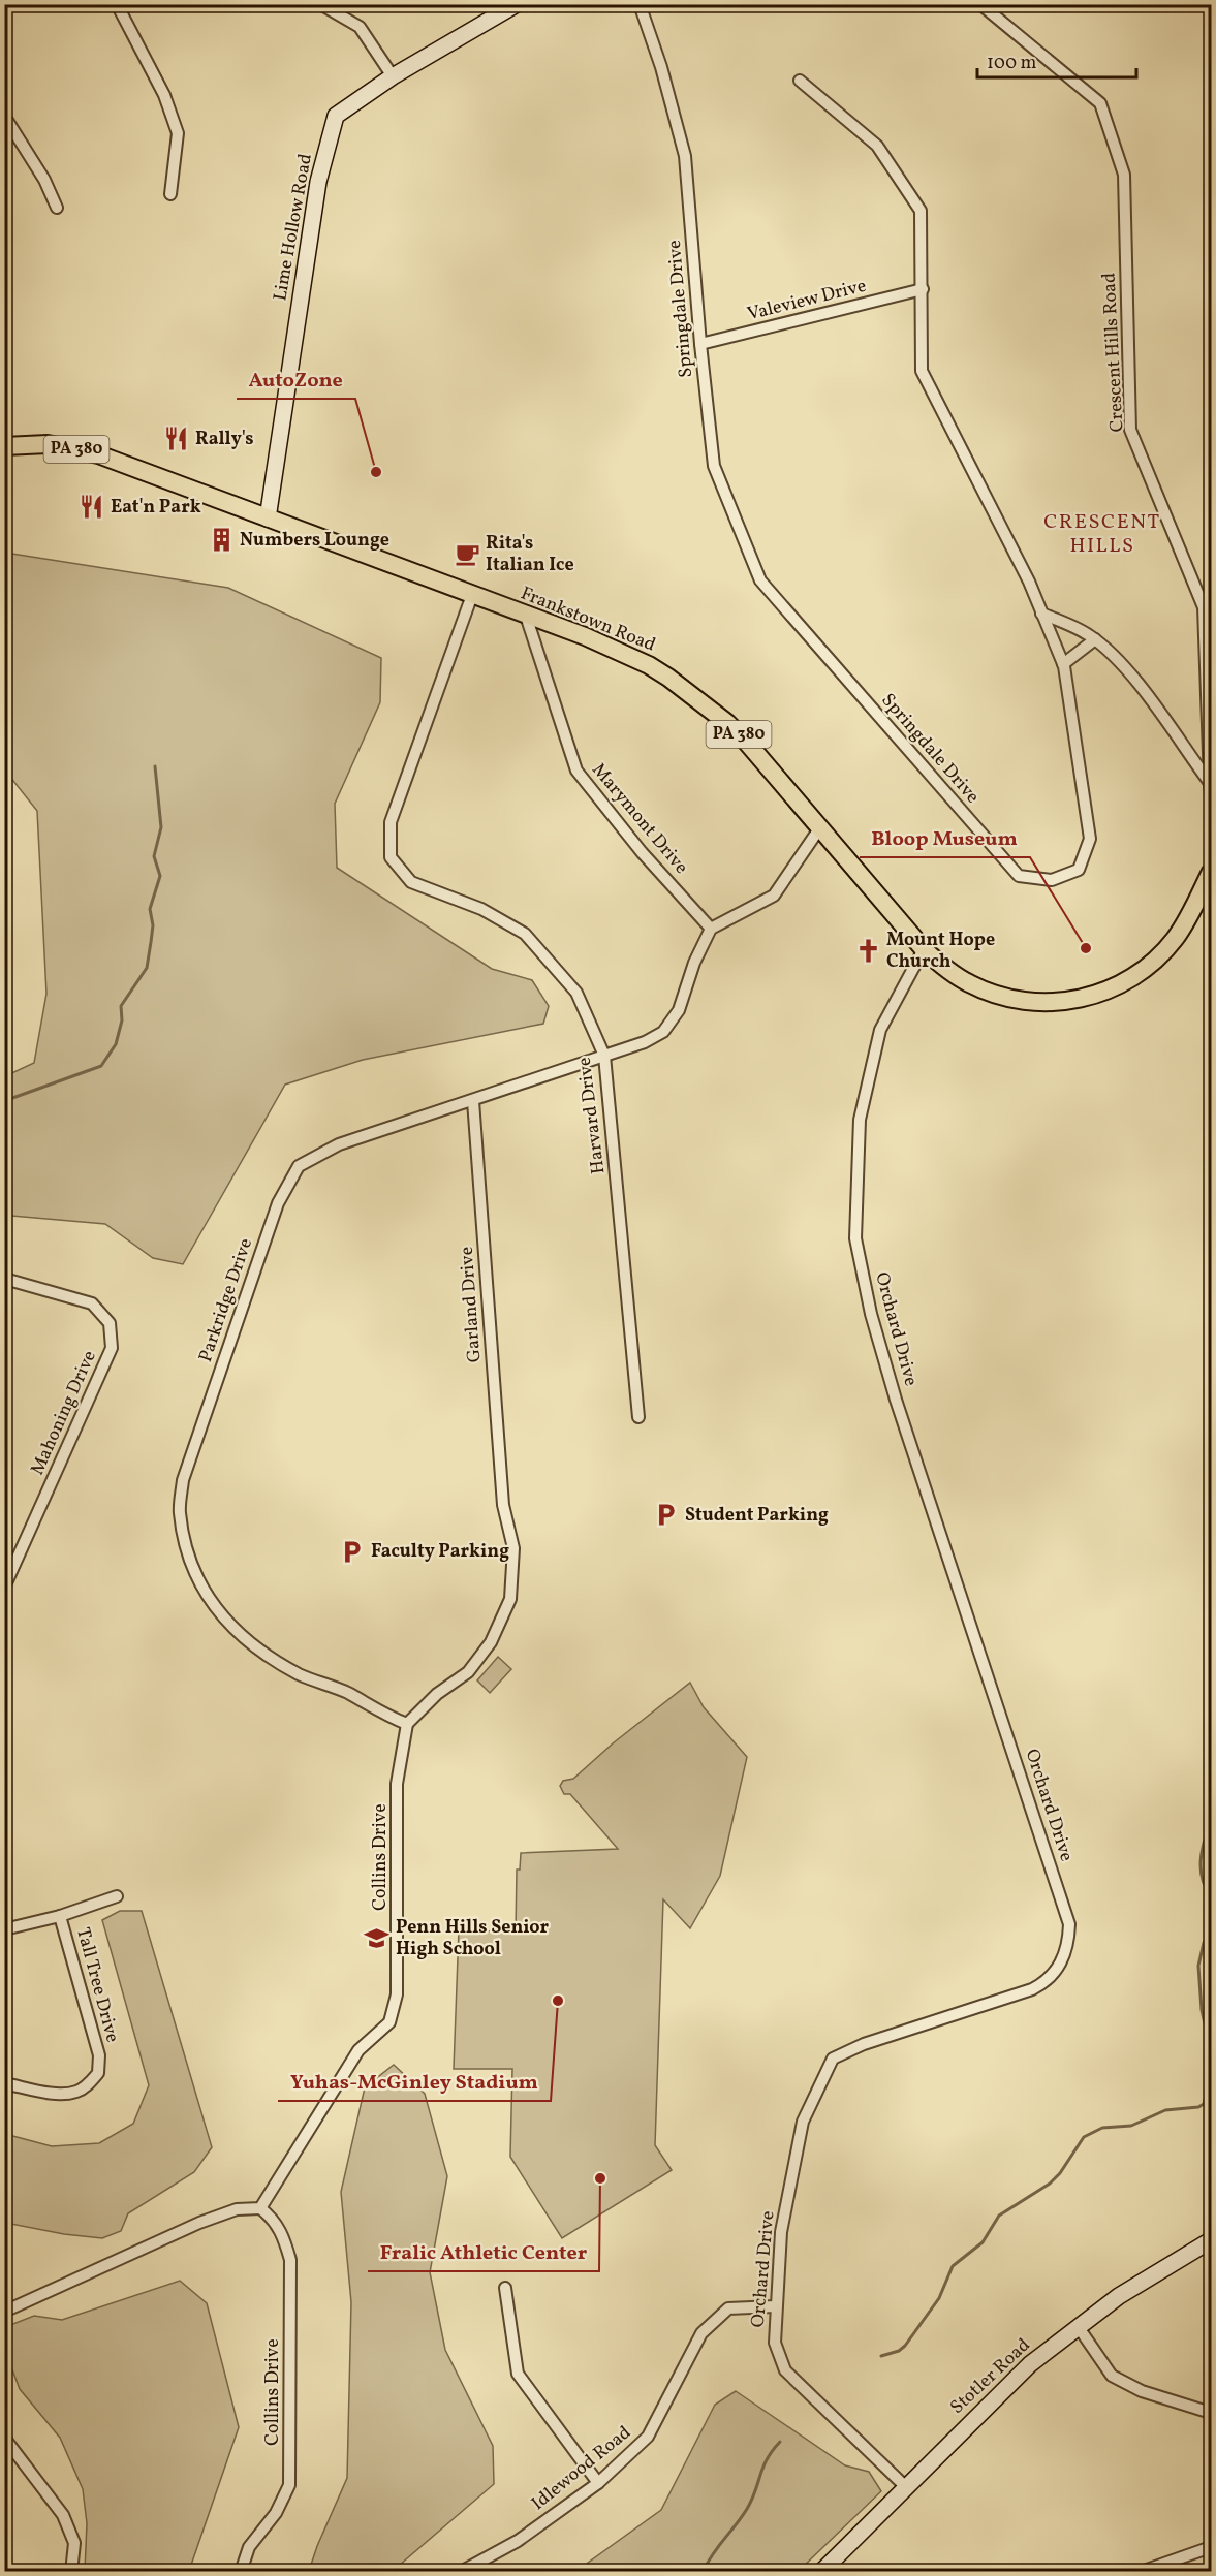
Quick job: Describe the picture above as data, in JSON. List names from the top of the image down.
{
  "streets": {
    "main road": ["PA 380", "Frankstown Road"],
    "street": [
      "Lime Hollow Road",
      "Valeview Drive",
      "Springdale Drive",
      "Crescent Hills Road",
      "Marymont Drive",
      "Harvard Drive",
      "Parkridge Drive",
      "Garland Drive",
      "Orchard Drive",
      "Mahoning Drive",
      "Collins Drive",
      "Tall Tree Drive",
      "Stotler Road",
      "Idlewood Road"
    ]
  },
  "crossings": [
    ["Lime Hollow Road", "Frankstown Road"],
    ["Valeview Drive", "Springdale Drive"],
    ["Frankstown Road", "Marymont Drive"],
    ["Frankstown Road", "Harvard Drive"],
    ["Frankstown Road", "Orchard Drive"],
    ["Marymont Drive", "Parkridge Drive"],
    ["Harvard Drive", "Parkridge Drive"],
    ["Parkridge Drive", "Garland Drive"],
    ["Parkridge Drive", "Collins Drive"],
    ["Garland Drive", "Collins Drive"],
    ["Orchard Drive", "Stotler Road"],
    ["Orchard Drive", "Idlewood Road"]
  ],
  "districts": ["CRESCENT HILLS"],
  "places": {
    "restaurant": ["Rally's", "Eat'n Park"],
    "other": [
      "AutoZone",
      "Bloop Museum",
      "Yuhas-McGinley Stadium",
      "Fralic Athletic Center"
    ],
    "building": ["Numbers Lounge"],
    "cafe": ["Rita's Italian Ice"],
    "church": ["Mount Hope Church"],
    "parking": ["Student Parking", "Faculty Parking"],
    "school or university": ["Penn Hills Senior High School"]
  },
  "scale_bar": "100 m"
}
